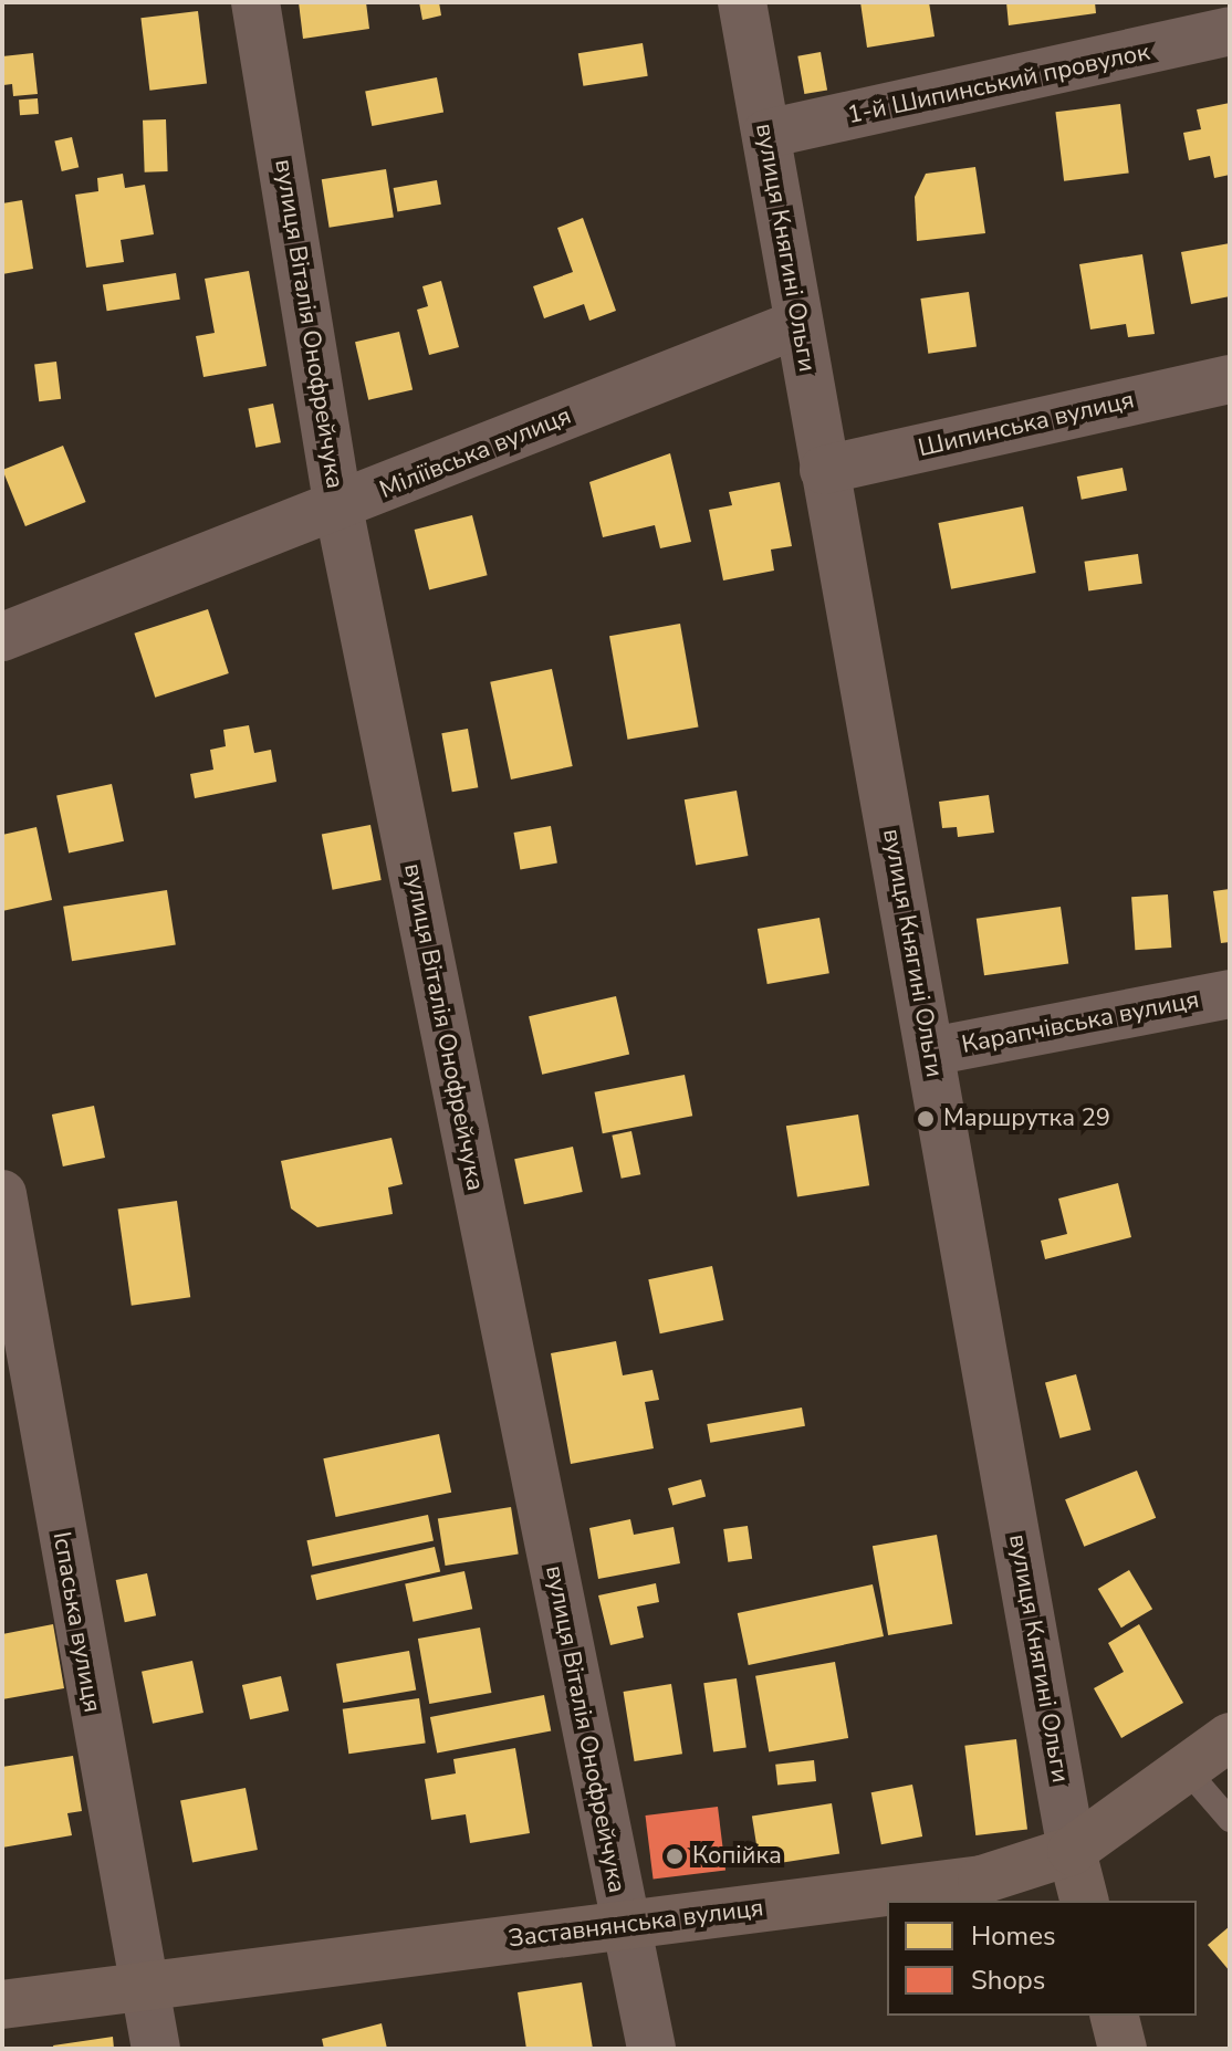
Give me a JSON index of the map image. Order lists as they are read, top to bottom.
{
  "streets": {
    "street": [
      "1-й Шипинський провулок",
      "вулиця Княгині Ольги",
      "вулиця Віталія Онофрейчука",
      "Шипинська вулиця",
      "Міліївська вулиця",
      "Карапчівська вулиця",
      "Іспаська вулиця",
      "Заставнянська вулиця"
    ]
  },
  "crossings": [
    ["1-й Шипинський провулок", "вулиця Княгині Ольги"],
    ["вулиця Княгині Ольги", "Шипинська вулиця"],
    ["вулиця Княгині Ольги", "Міліївська вулиця"],
    ["вулиця Княгині Ольги", "Карапчівська вулиця"],
    ["вулиця Княгині Ольги", "Заставнянська вулиця"],
    ["вулиця Віталія Онофрейчука", "Міліївська вулиця"],
    ["вулиця Віталія Онофрейчука", "Заставнянська вулиця"],
    ["Іспаська вулиця", "Заставнянська вулиця"]
  ],
  "places": ["Маршрутка 29", "Копійка"],
  "legend": ["Homes", "Shops"]
}
